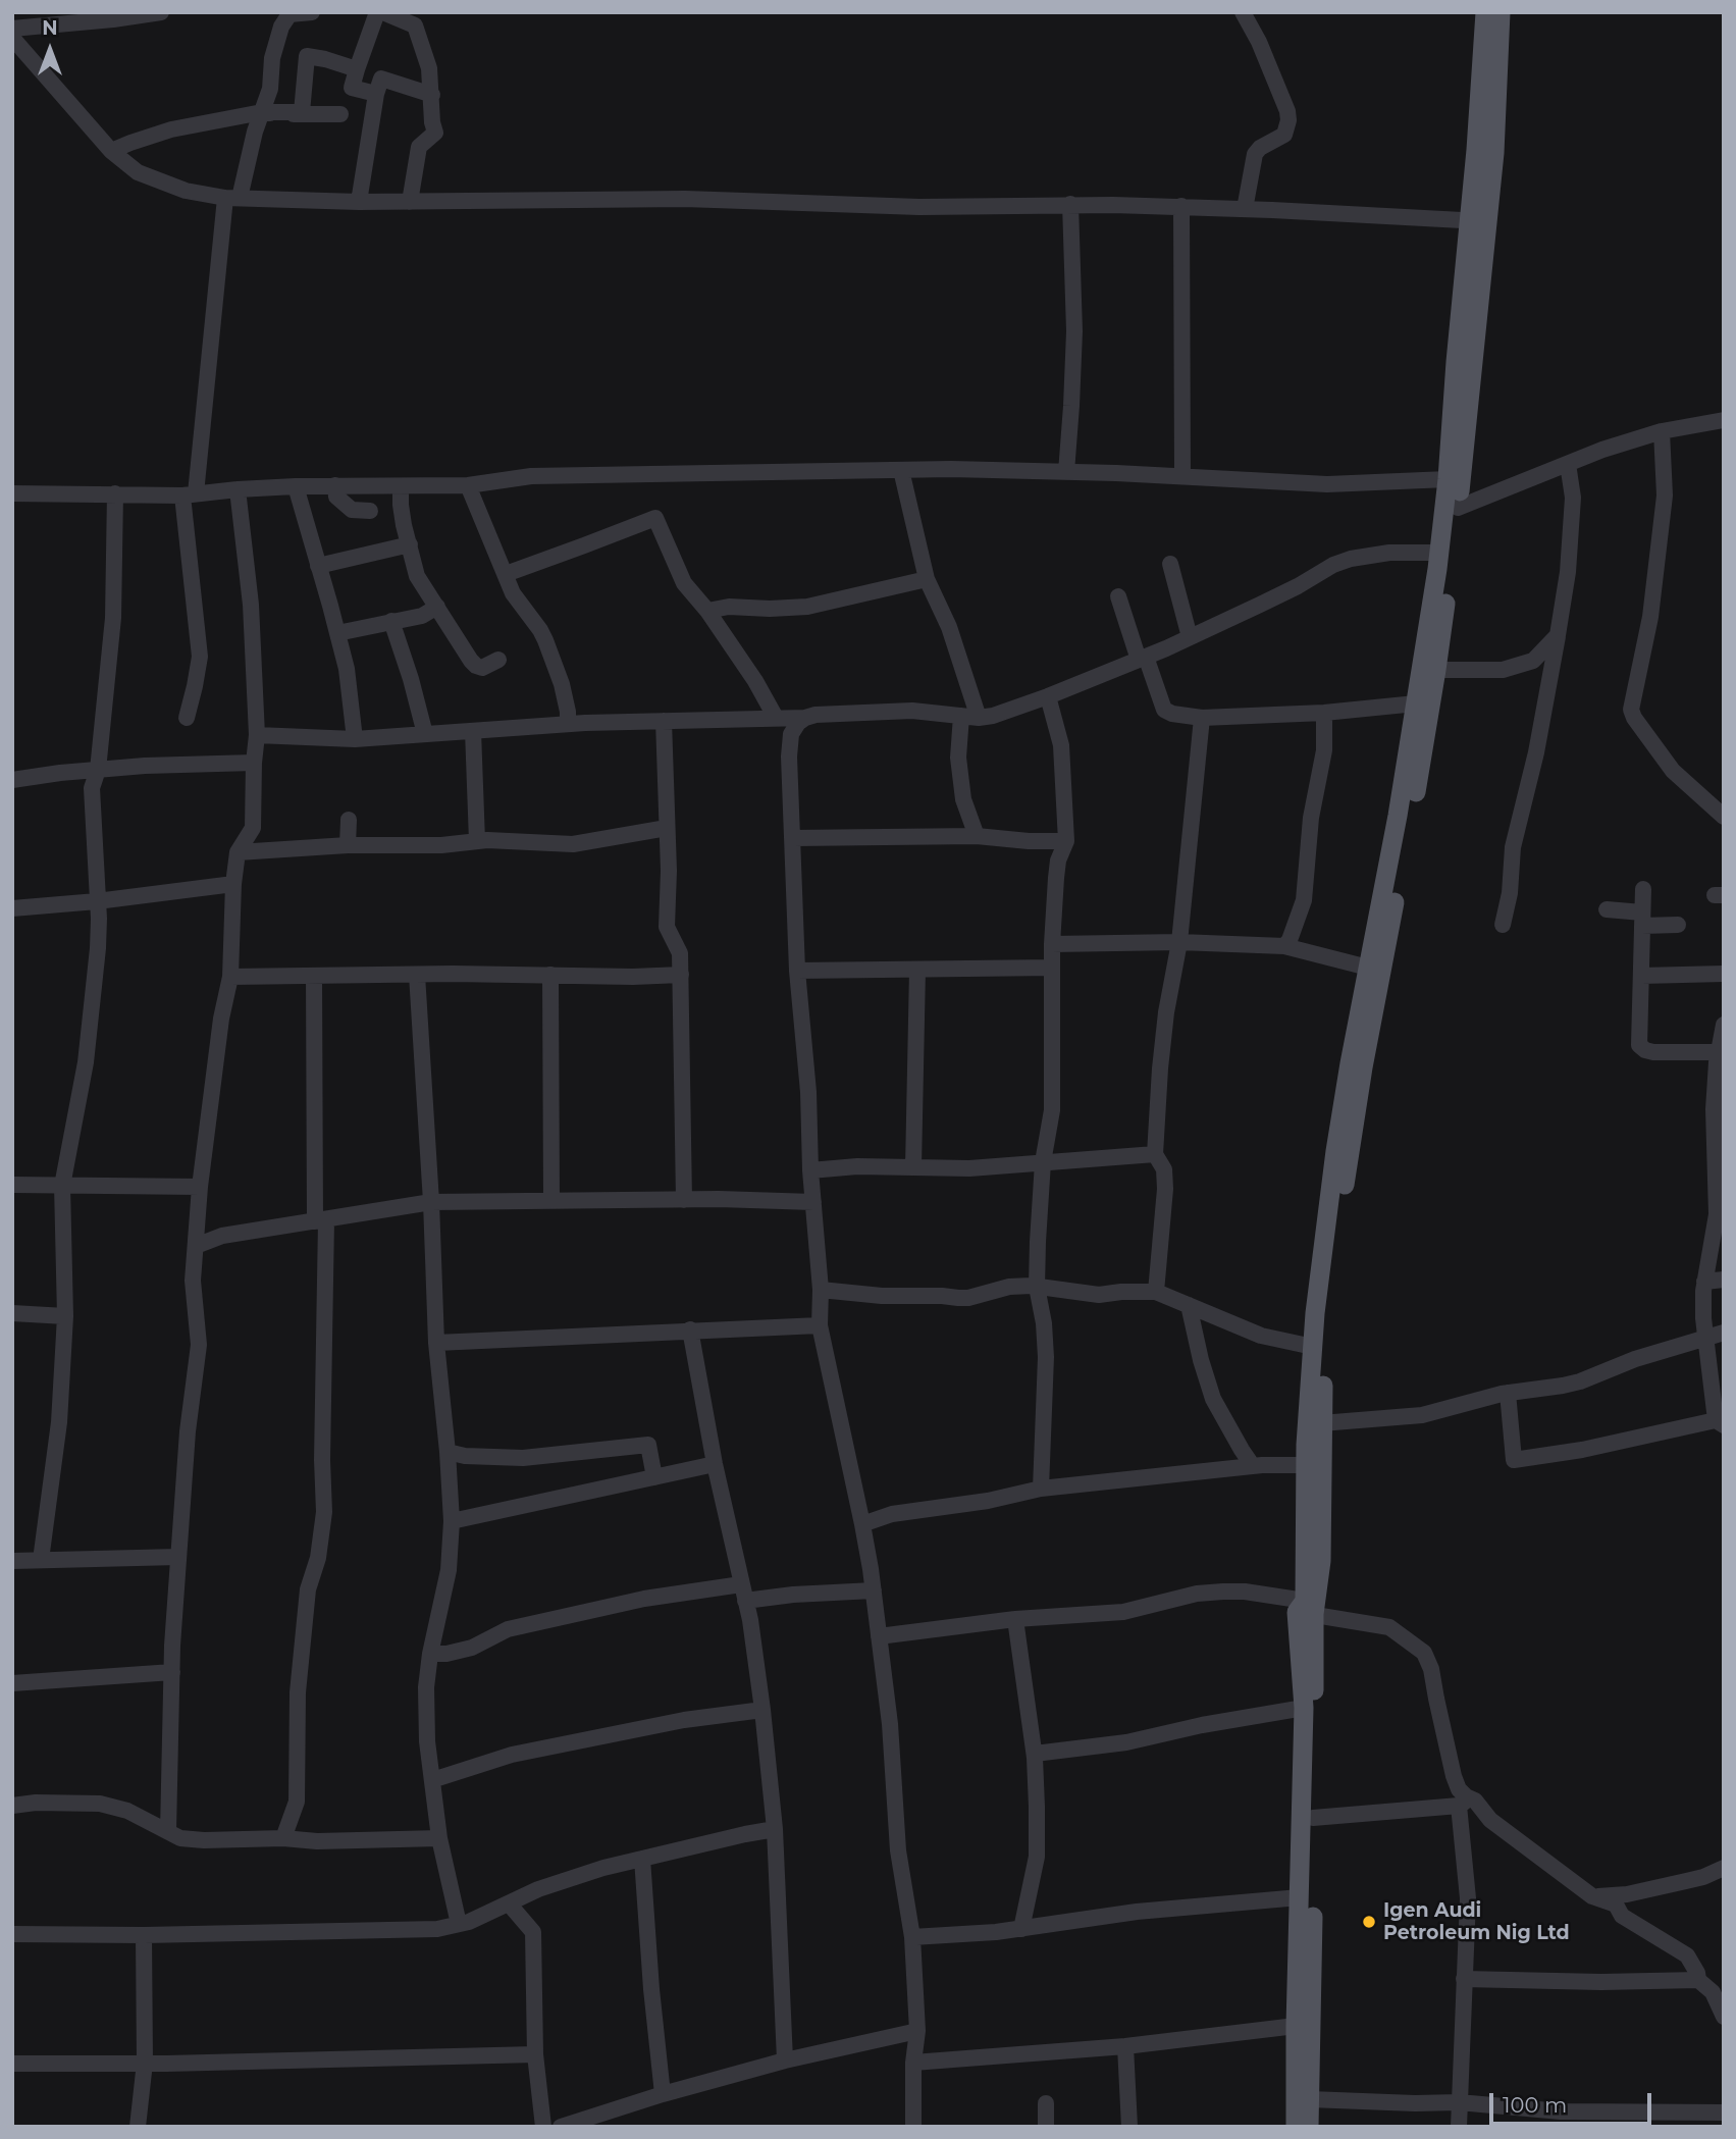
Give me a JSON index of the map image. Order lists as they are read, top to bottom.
{
  "places": ["Igen Audi Petroleum Nig Ltd"],
  "scale_bar": "100 m",
  "north": "top"
}
